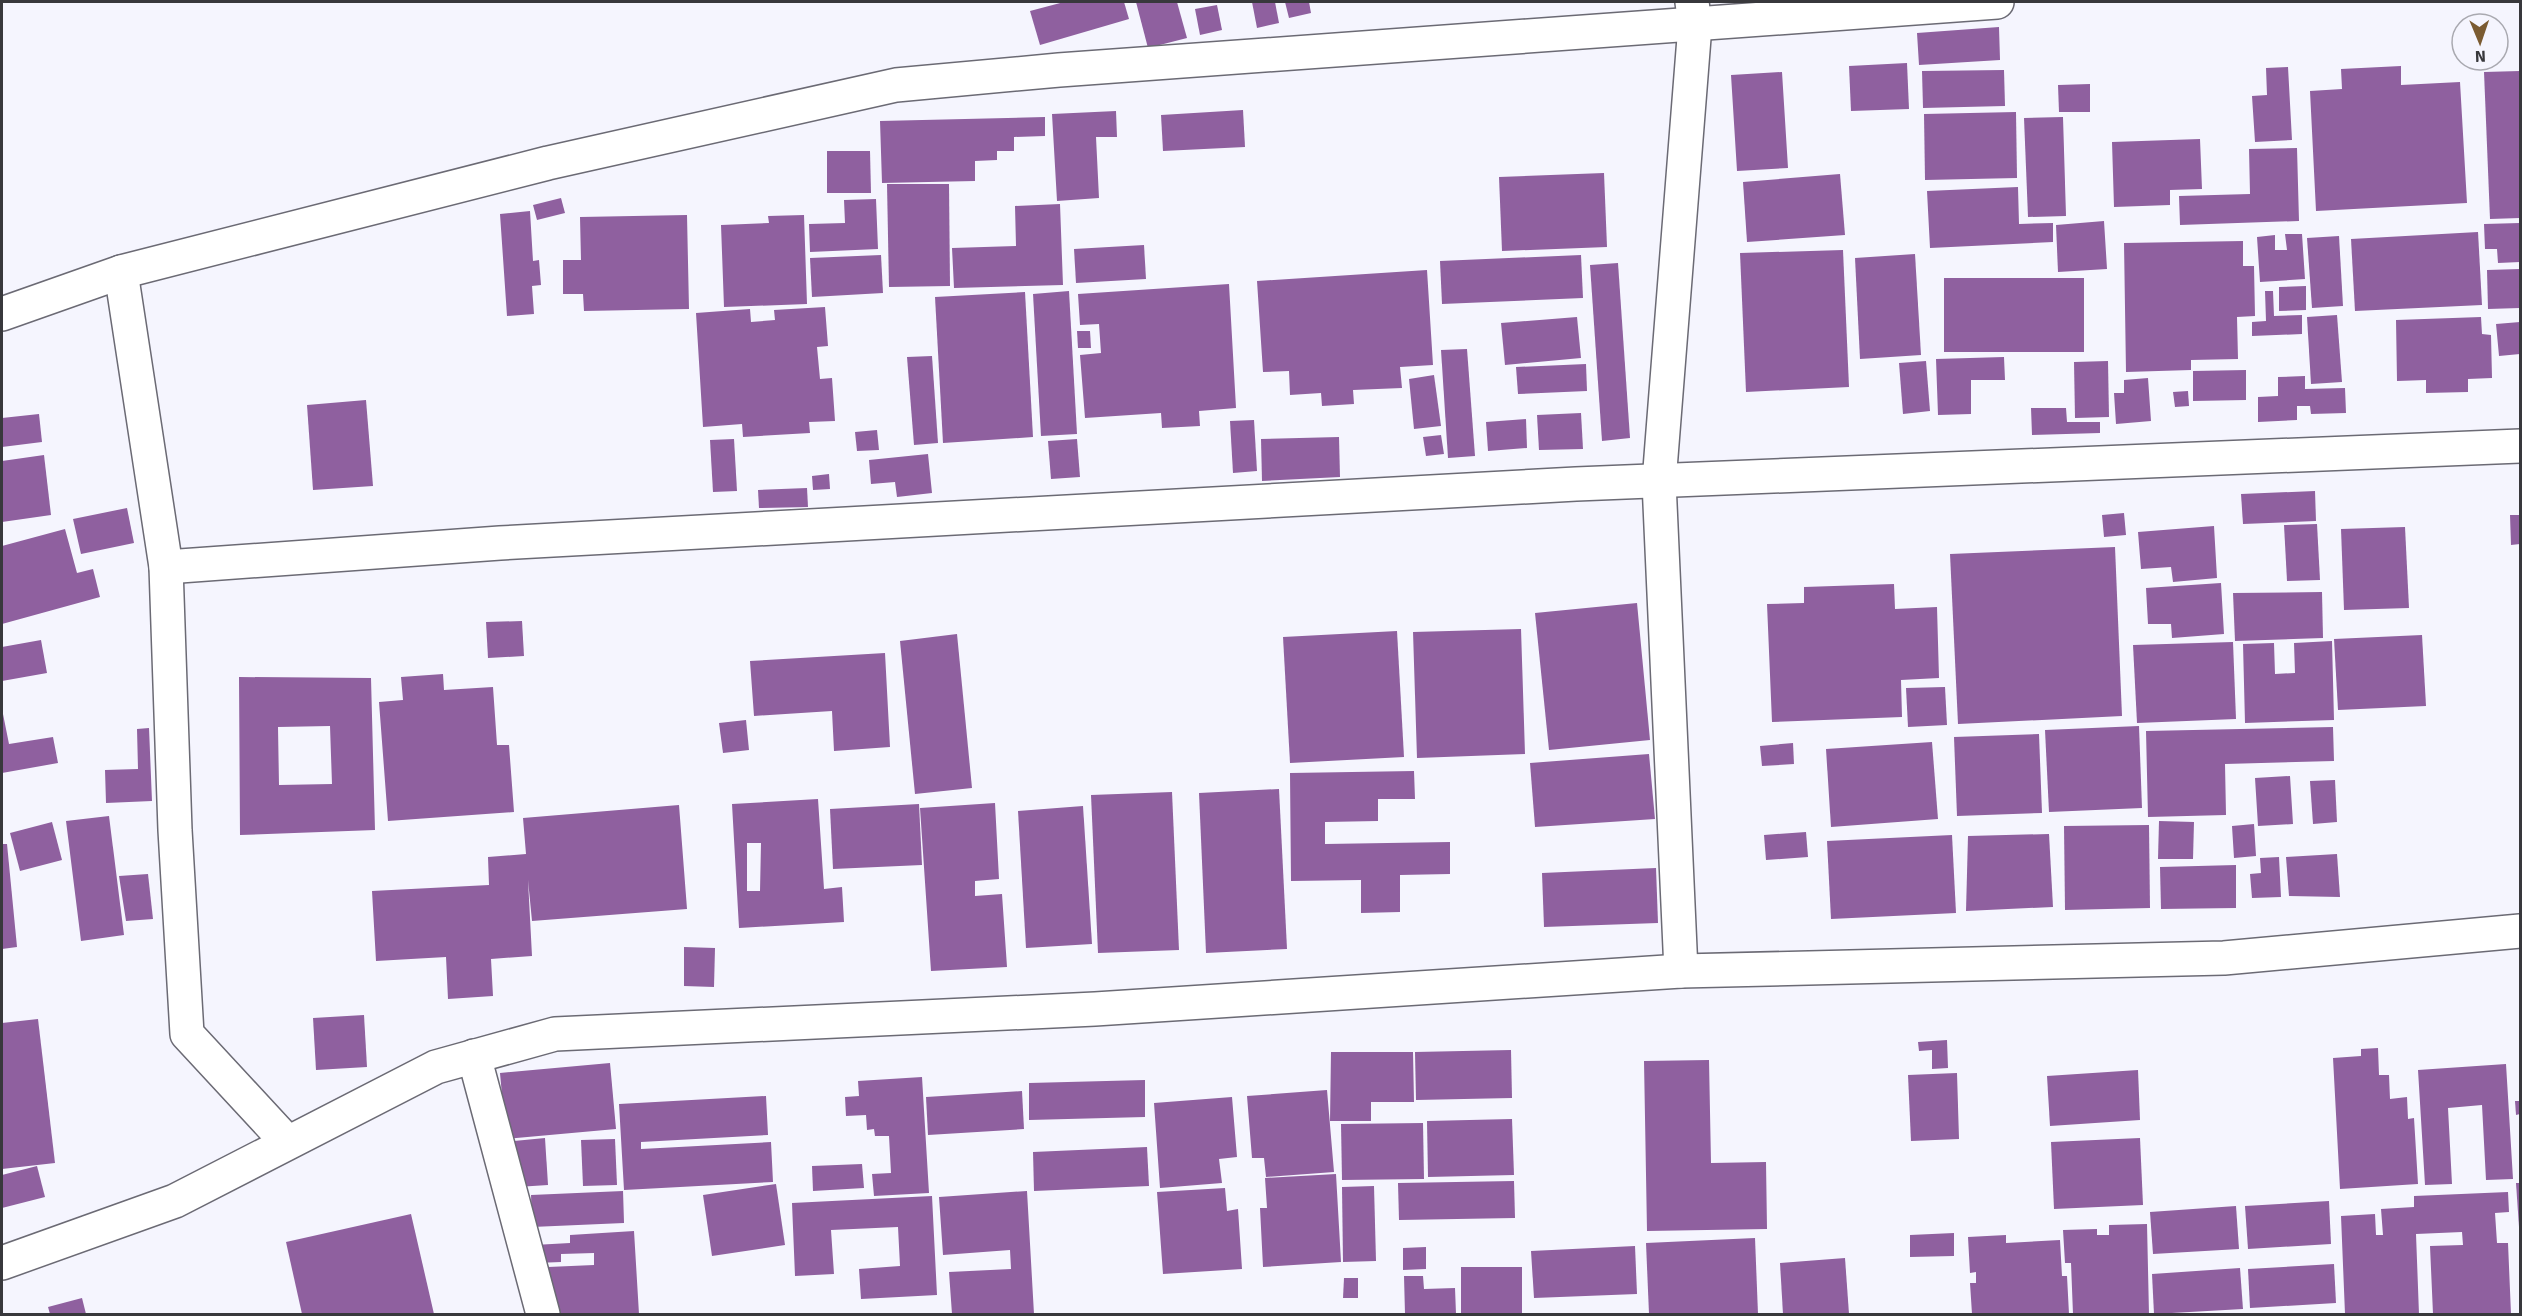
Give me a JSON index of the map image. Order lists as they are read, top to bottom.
{
  "north": "bottom"
}
